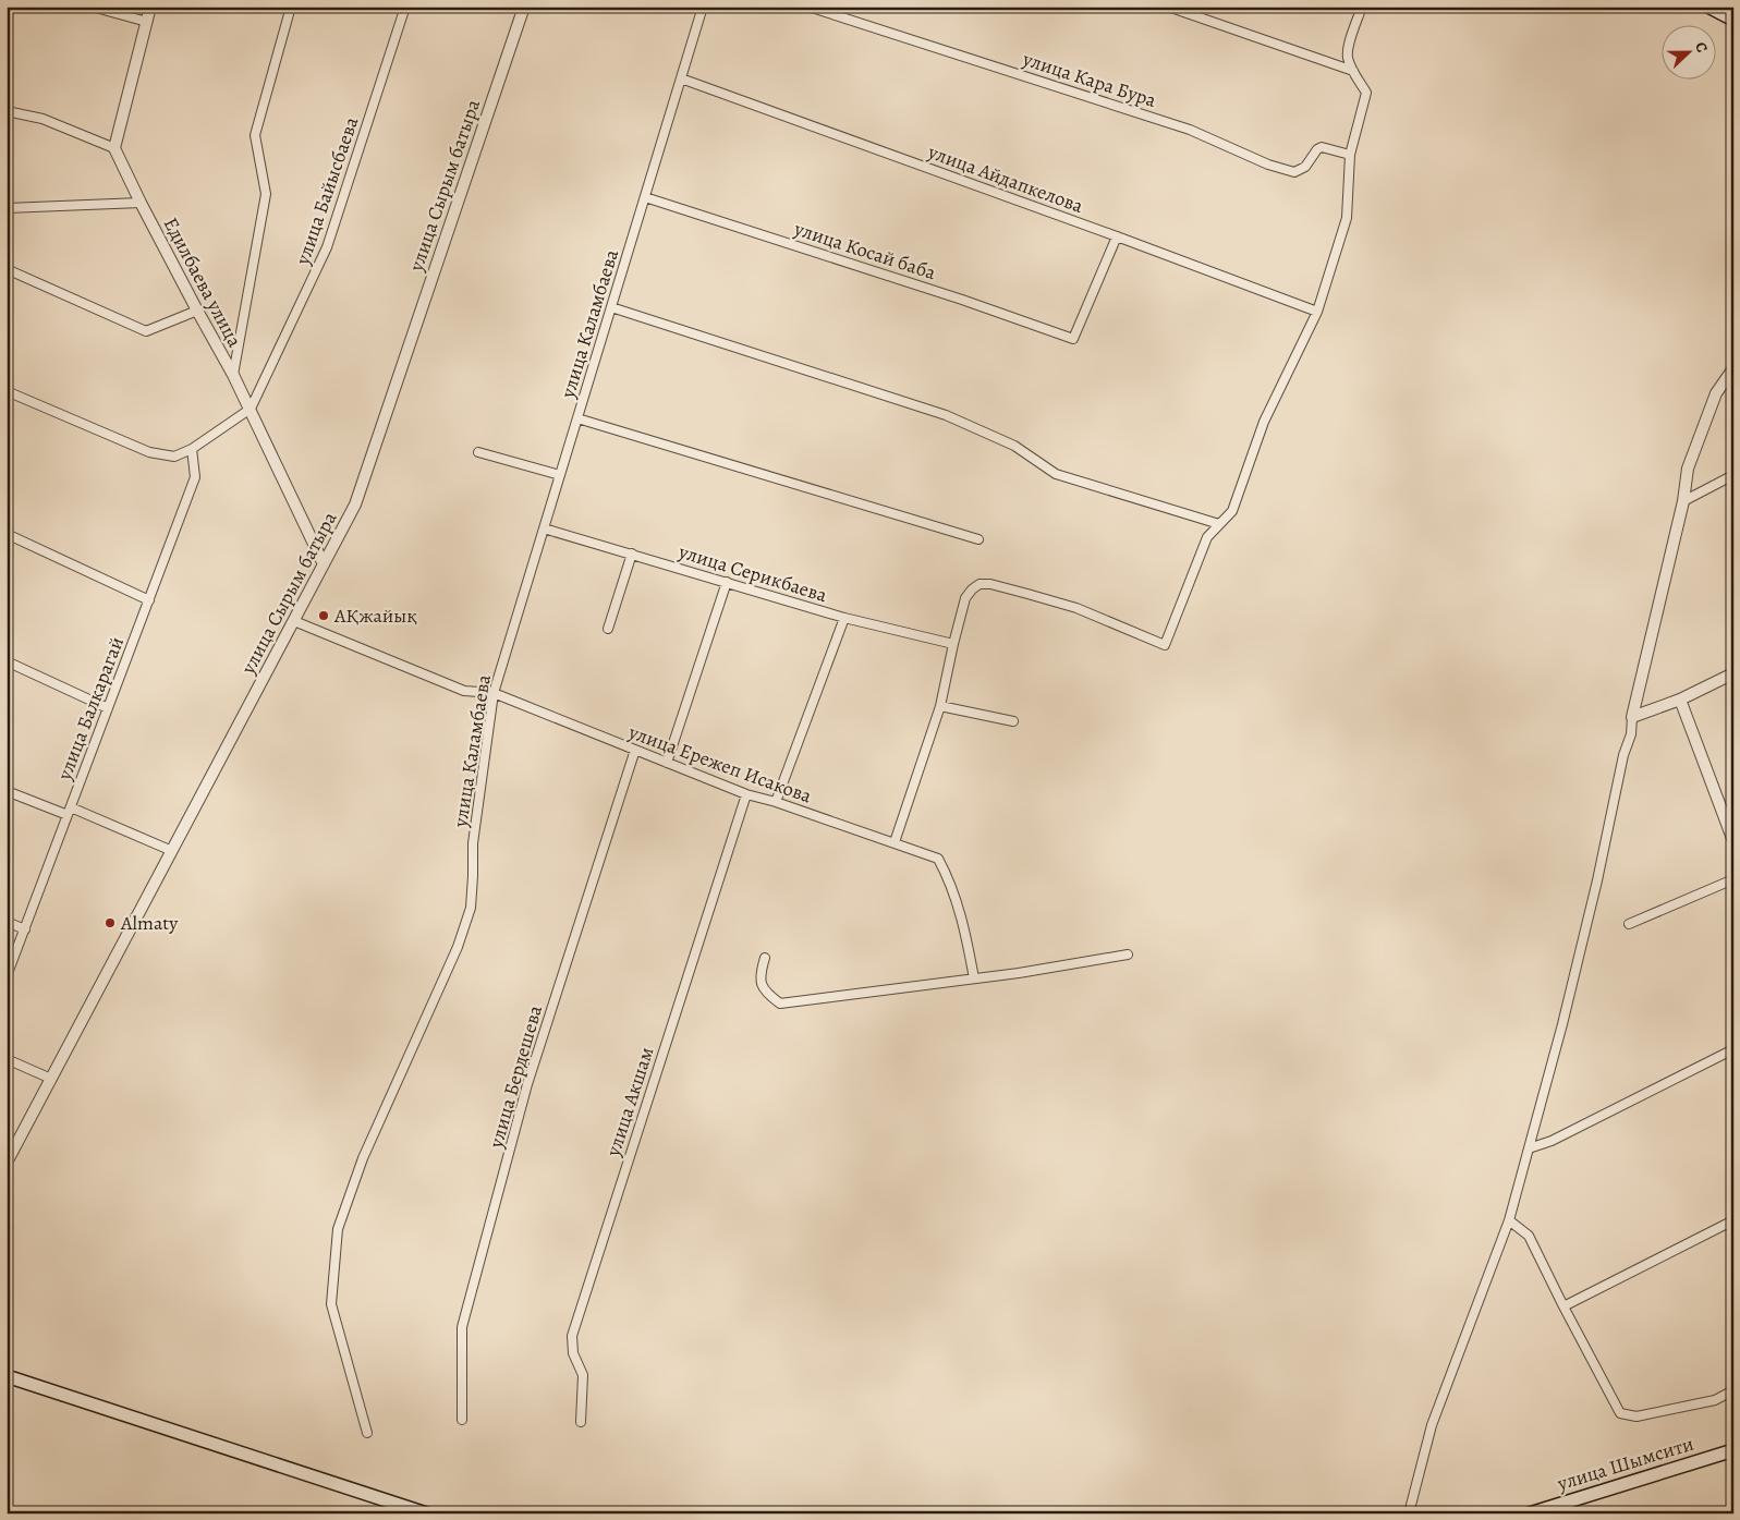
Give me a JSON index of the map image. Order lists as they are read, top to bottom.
{
  "streets": {
    "main road": ["улица Шымсити"],
    "street": [
      "улица Кара Бура",
      "улица Айдапкелова",
      "улица Сырым батыра",
      "улица Байысбаева",
      "улица Косай баба",
      "Едилбаева улица",
      "улица Каламбаева",
      "улица Серикбаева",
      "улица Балкарагай",
      "улица Ережеп Исакова",
      "улица Бердешева",
      "улица Акшам"
    ]
  },
  "crossings": [
    ["улица Айдапкелова", "улица Косай баба"],
    ["улица Айдапкелова", "улица Каламбаева"],
    ["улица Сырым батыра", "Едилбаева улица"],
    ["улица Сырым батыра", "улица Ережеп Исакова"],
    ["улица Байысбаева", "Едилбаева улица"],
    ["улица Косай баба", "улица Каламбаева"],
    ["улица Каламбаева", "улица Серикбаева"],
    ["улица Каламбаева", "улица Ережеп Исакова"],
    ["улица Ережеп Исакова", "улица Бердешева"],
    ["улица Ережеп Исакова", "улица Акшам"]
  ],
  "places": ["АҚжайық", "Аlmaty"],
  "north": "right"
}
